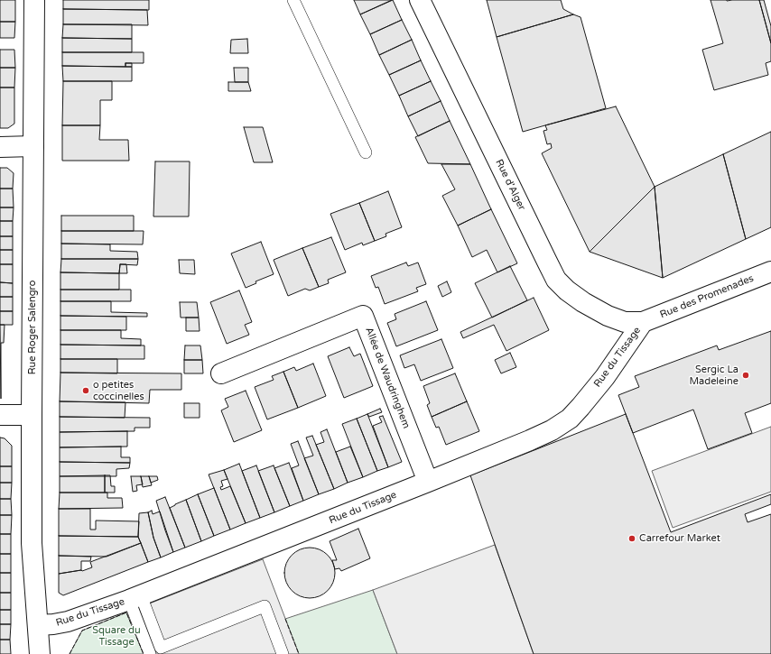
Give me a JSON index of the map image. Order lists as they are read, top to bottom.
{
  "streets": {
    "street": [
      "Rue d'Alger",
      "Rue des Promenades",
      "Rue Roger Salengro",
      "Rue du Tissage",
      "Allée de Waudringhem"
    ]
  },
  "crossings": [
    ["Rue d'Alger", "Rue des Promenades"],
    ["Rue d'Alger", "Rue du Tissage"],
    ["Rue des Promenades", "Rue du Tissage"],
    ["Rue Roger Salengro", "Rue du Tissage"],
    ["Rue du Tissage", "Allée de Waudringhem"]
  ],
  "parks": ["Square du Tissage"],
  "places": ["Sergic La Madeleine", "o petites coccinelles", "Carrefour Market"]
}
